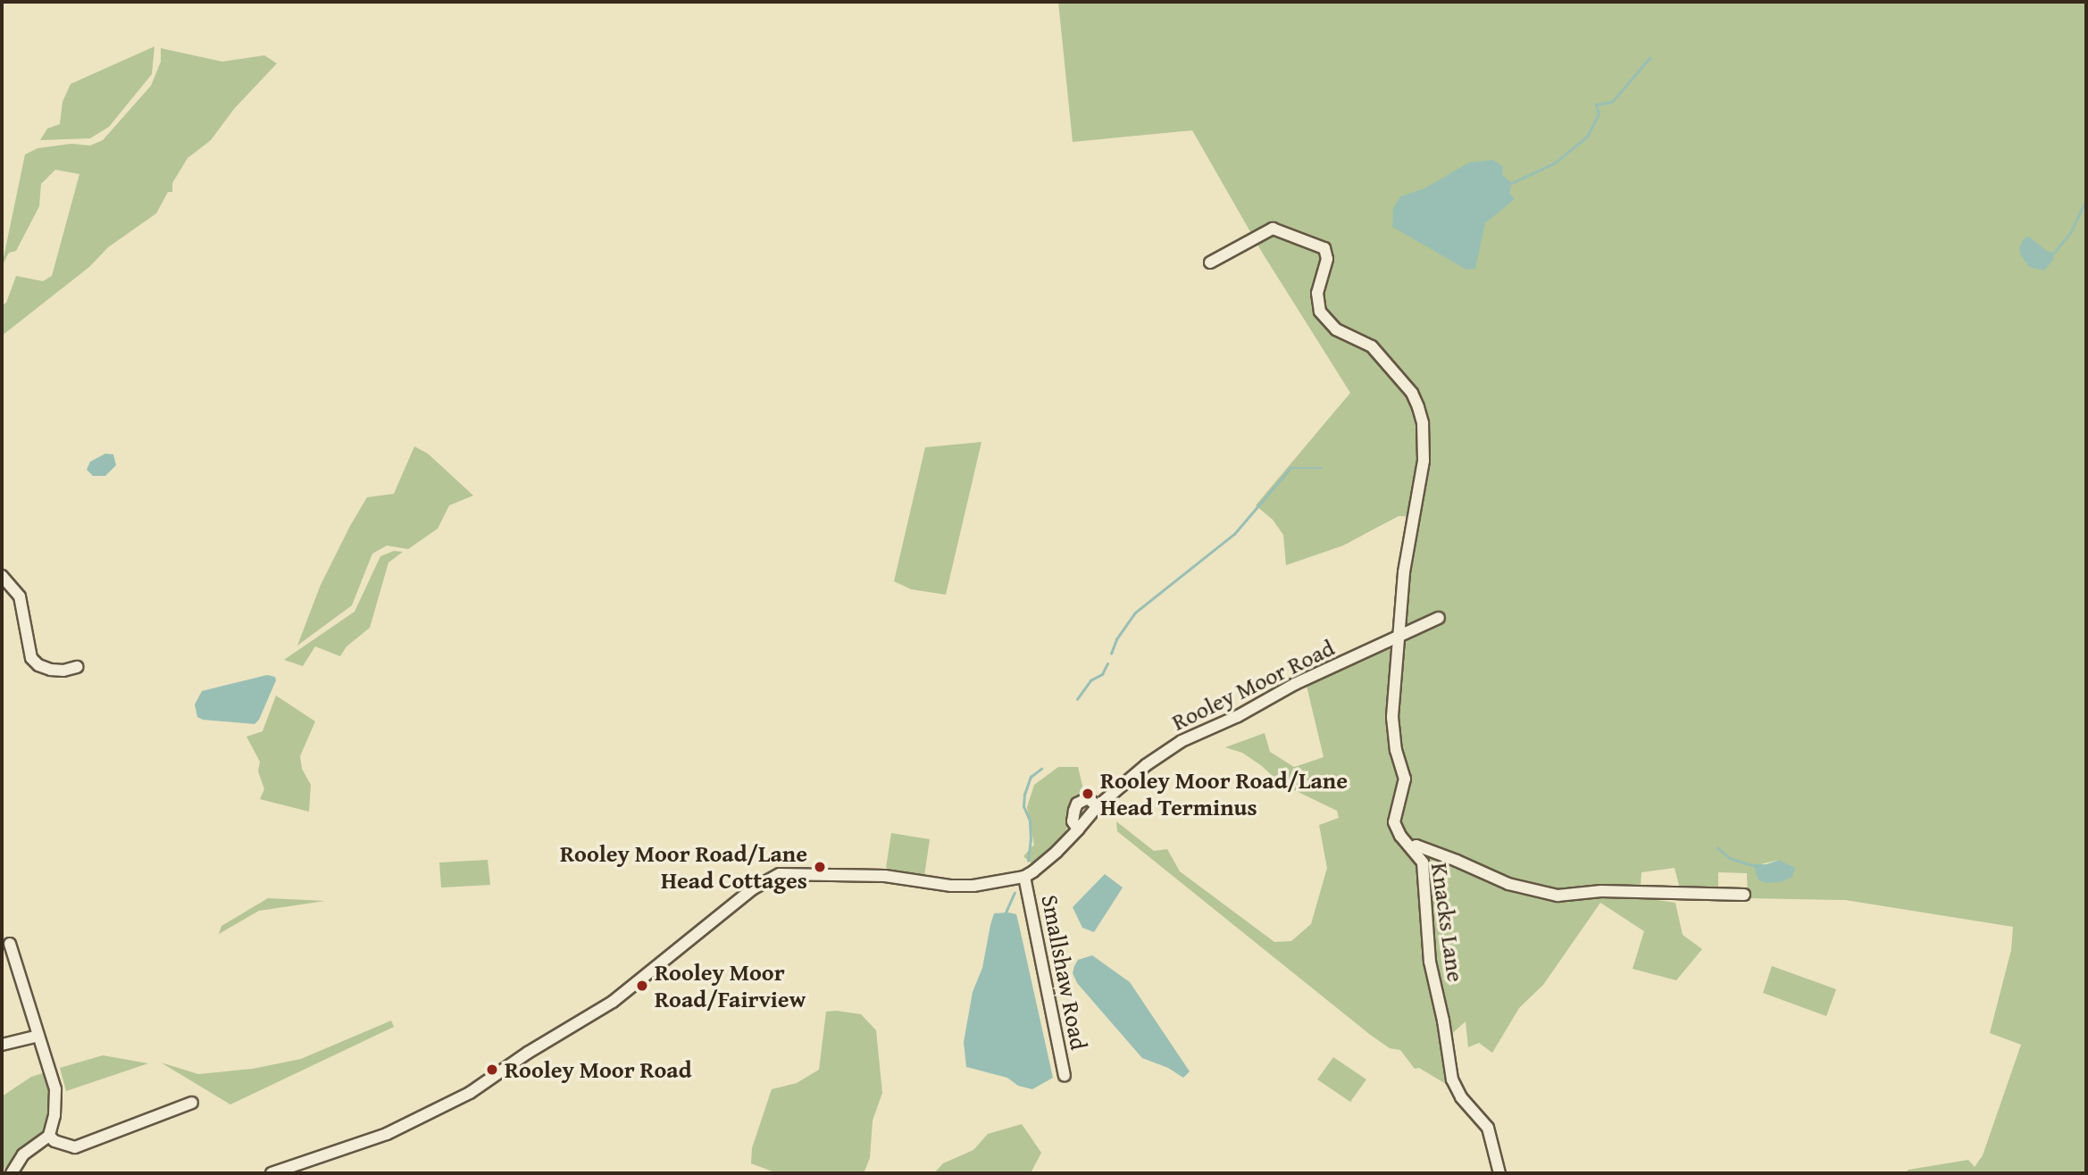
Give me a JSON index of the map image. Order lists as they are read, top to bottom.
{
  "streets": {
    "street": ["Rooley Moor Road", "Knacks Lane", "Smallshaw Road"]
  },
  "crossings": [
    ["Rooley Moor Road", "Knacks Lane"],
    ["Rooley Moor Road", "Smallshaw Road"]
  ],
  "places": [
    "Rooley Moor Road/Lane Head Terminus",
    "Rooley Moor Road/Lane Head Cottages",
    "Rooley Moor Road/Fairview",
    "Rooley Moor Road"
  ]
}
